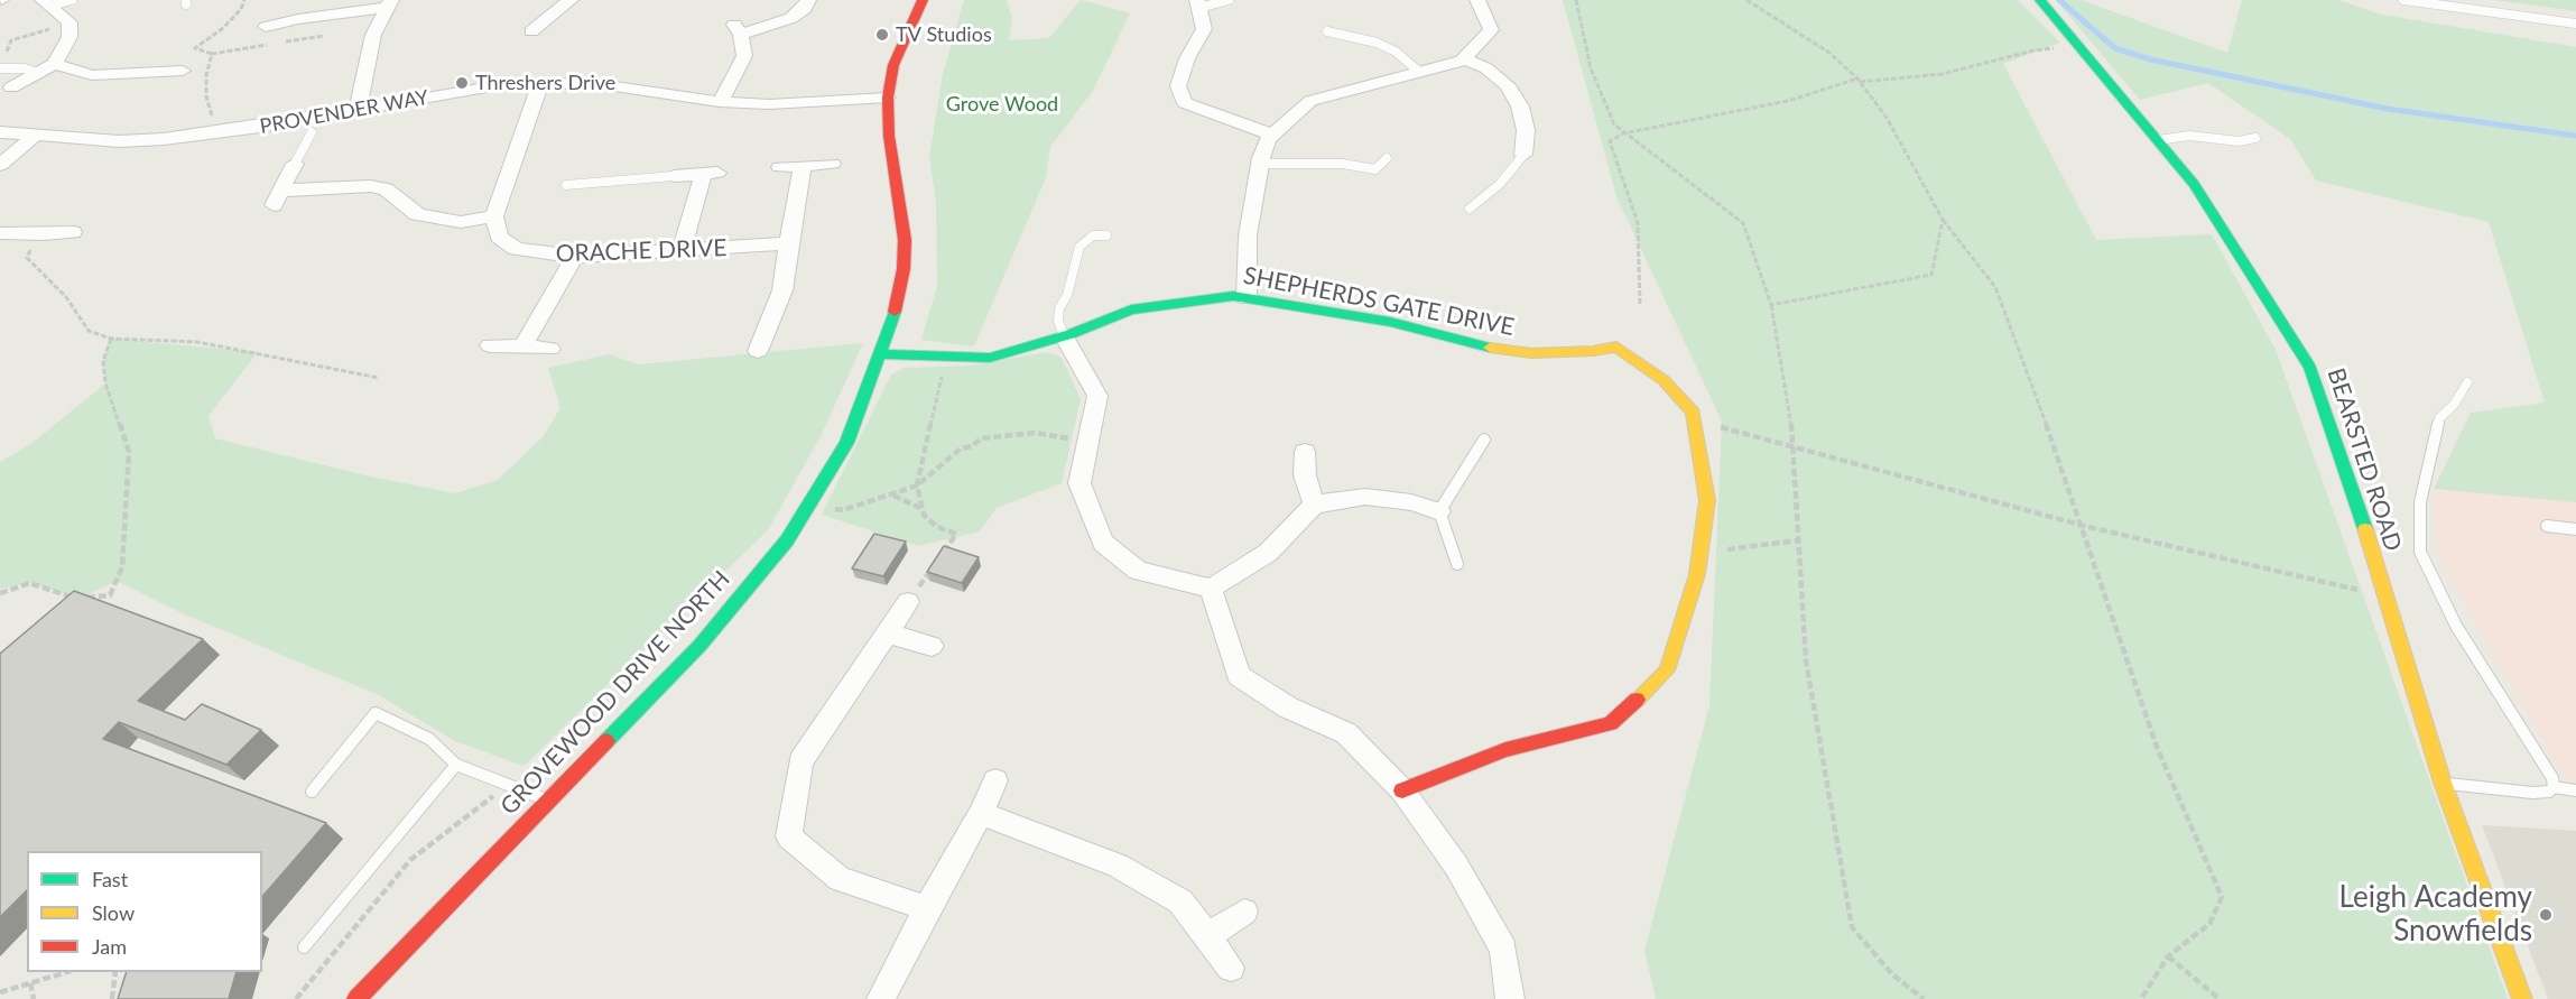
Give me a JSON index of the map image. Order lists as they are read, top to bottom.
{
  "streets": {
    "street": [
      "PROVENDER WAY",
      "ORACHE DRIVE",
      "SHEPHERDS GATE DRIVE",
      "BEARSTED ROAD",
      "GROVEWOOD DRIVE NORTH"
    ]
  },
  "crossings": [
    ["PROVENDER WAY", "GROVEWOOD DRIVE NORTH"],
    ["SHEPHERDS GATE DRIVE", "GROVEWOOD DRIVE NORTH"]
  ],
  "parks": ["Grove Wood"],
  "places": ["TV Studios", "Threshers Drive", "Leigh Academy Snowfields"],
  "legend": ["Fast", "Slow", "Jam"]
}
